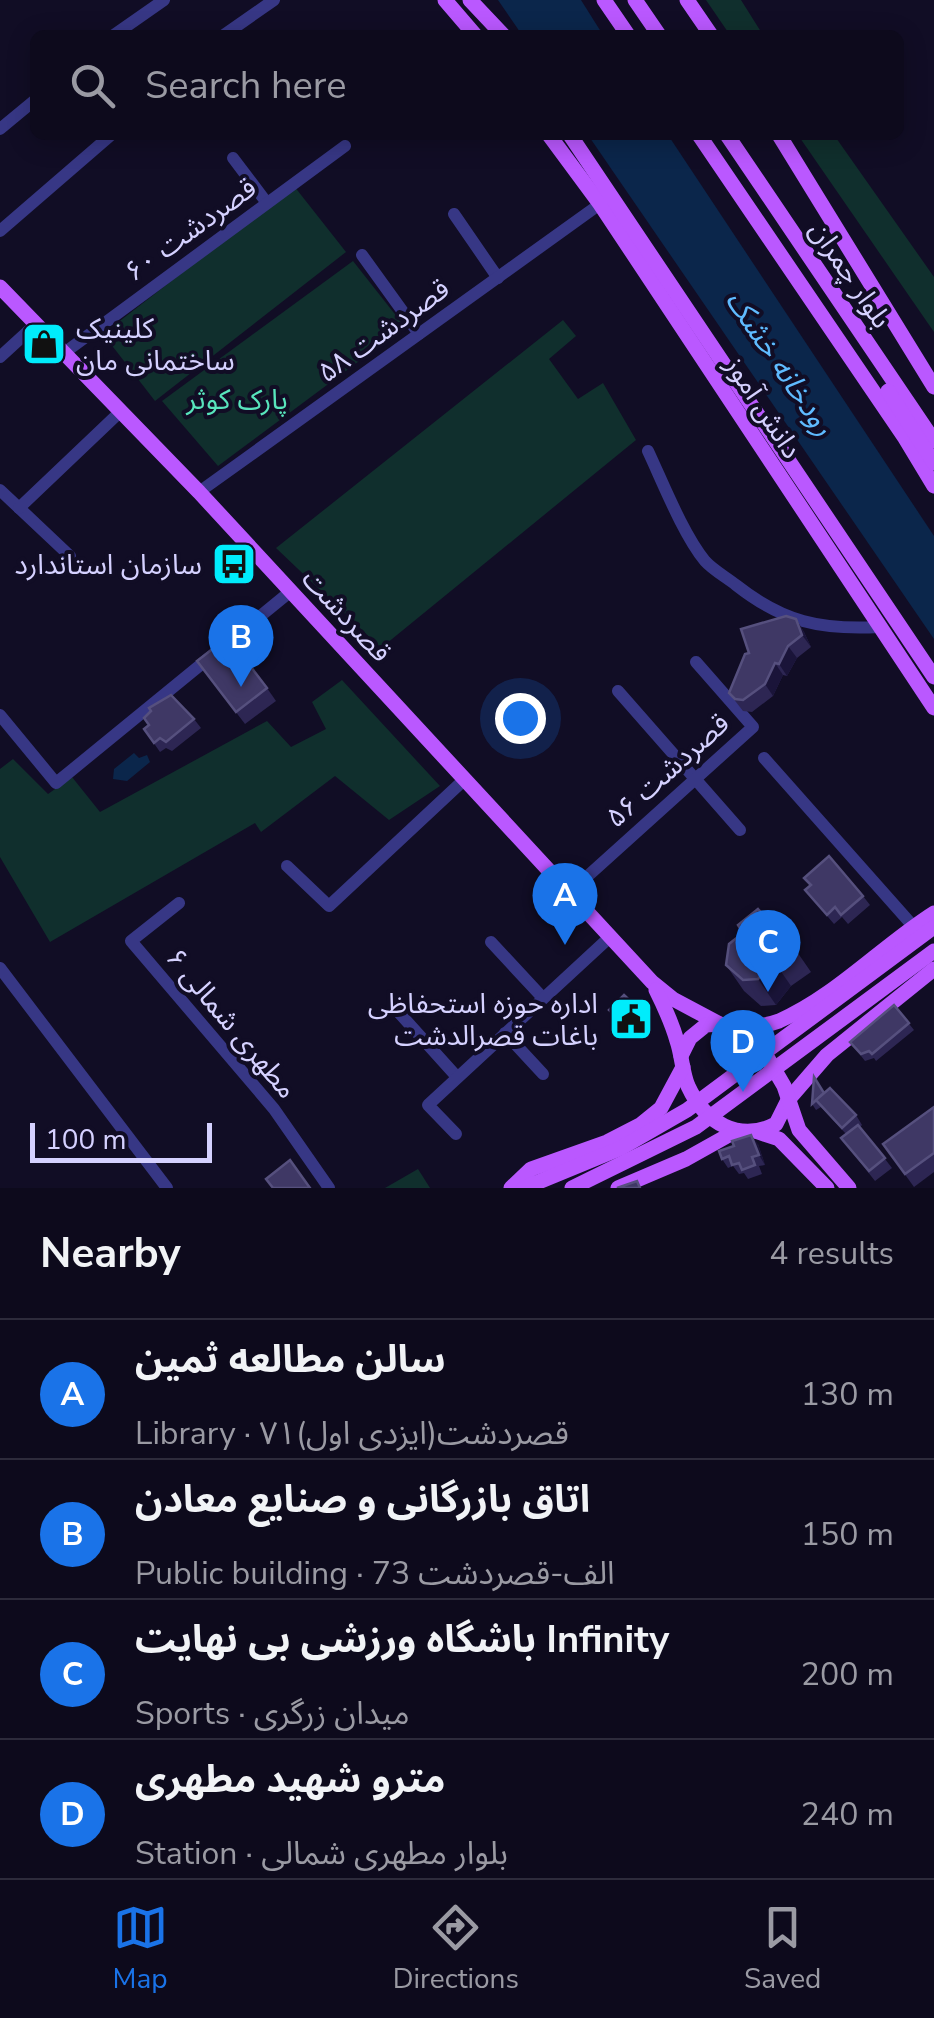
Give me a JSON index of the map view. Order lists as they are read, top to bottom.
{
  "streets": {
    "main road": ["بلوار چمران", "دانش آموز", "قصردشت"],
    "street": [
      "۶۰ قصردشت",
      "قصردشت ۵۸",
      "۵۶ قصردشت",
      "۶ مطهری شمالی"
    ]
  },
  "crossings": [
    ["۶۰ قصردشت", "قصردشت"],
    ["قصردشت ۵۸", "دانش آموز"],
    ["قصردشت ۵۸", "قصردشت"],
    ["قصردشت", "۵۶ قصردشت"]
  ],
  "water": ["رودخانه خشک"],
  "parks": ["پارک کوثر"],
  "places": {
    "shop": ["کلینیک ساختمانی مان"],
    "bus stop": ["سازمان استاندارد"],
    "public building": ["اداره حوزه استحفاظی باغات قصرالدشت"]
  },
  "scale_bar": "100 m",
  "page": {
    "search": "Search here",
    "pins": [
      "B",
      "A",
      "C",
      "D"
    ],
    "scale": "100 m",
    "heading": ["Nearby", "4 results"],
    "list": [
      {
        "mark": "A",
        "name": "سالن مطالعه ثمین",
        "note": "Library · ۷۱قصردشت(ایزدی اول)",
        "value": "130 m"
      },
      {
        "mark": "B",
        "name": "اتاق بازرگانی و صنایع معادن",
        "note": "Public building · 73 الف-قصردشت",
        "value": "150 m"
      },
      {
        "mark": "C",
        "name": "باشگاه ورزشی بی نهایت Infinity",
        "note": "Sports · میدان زرگری",
        "value": "200 m"
      },
      {
        "mark": "D",
        "name": "مترو شهید مطهری",
        "note": "Station · بلوار مطهرى شمالى",
        "value": "240 m"
      }
    ],
    "nav": ["Map", "Directions", "Saved"]
  }
}
